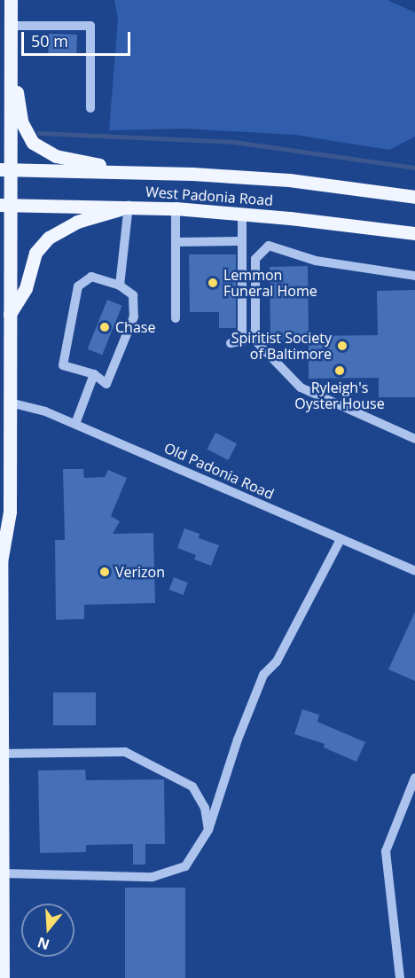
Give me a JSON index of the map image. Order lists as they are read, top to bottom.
{
  "streets": {
    "main road": ["West Padonia Road"],
    "street": ["Old Padonia Road"]
  },
  "places": [
    "Lemmon Funeral Home",
    "Chase",
    "Spiritist Society of Baltimore",
    "Ryleigh's Oyster House",
    "Verizon"
  ],
  "scale_bar": "50 m",
  "north": "bottom"
}
